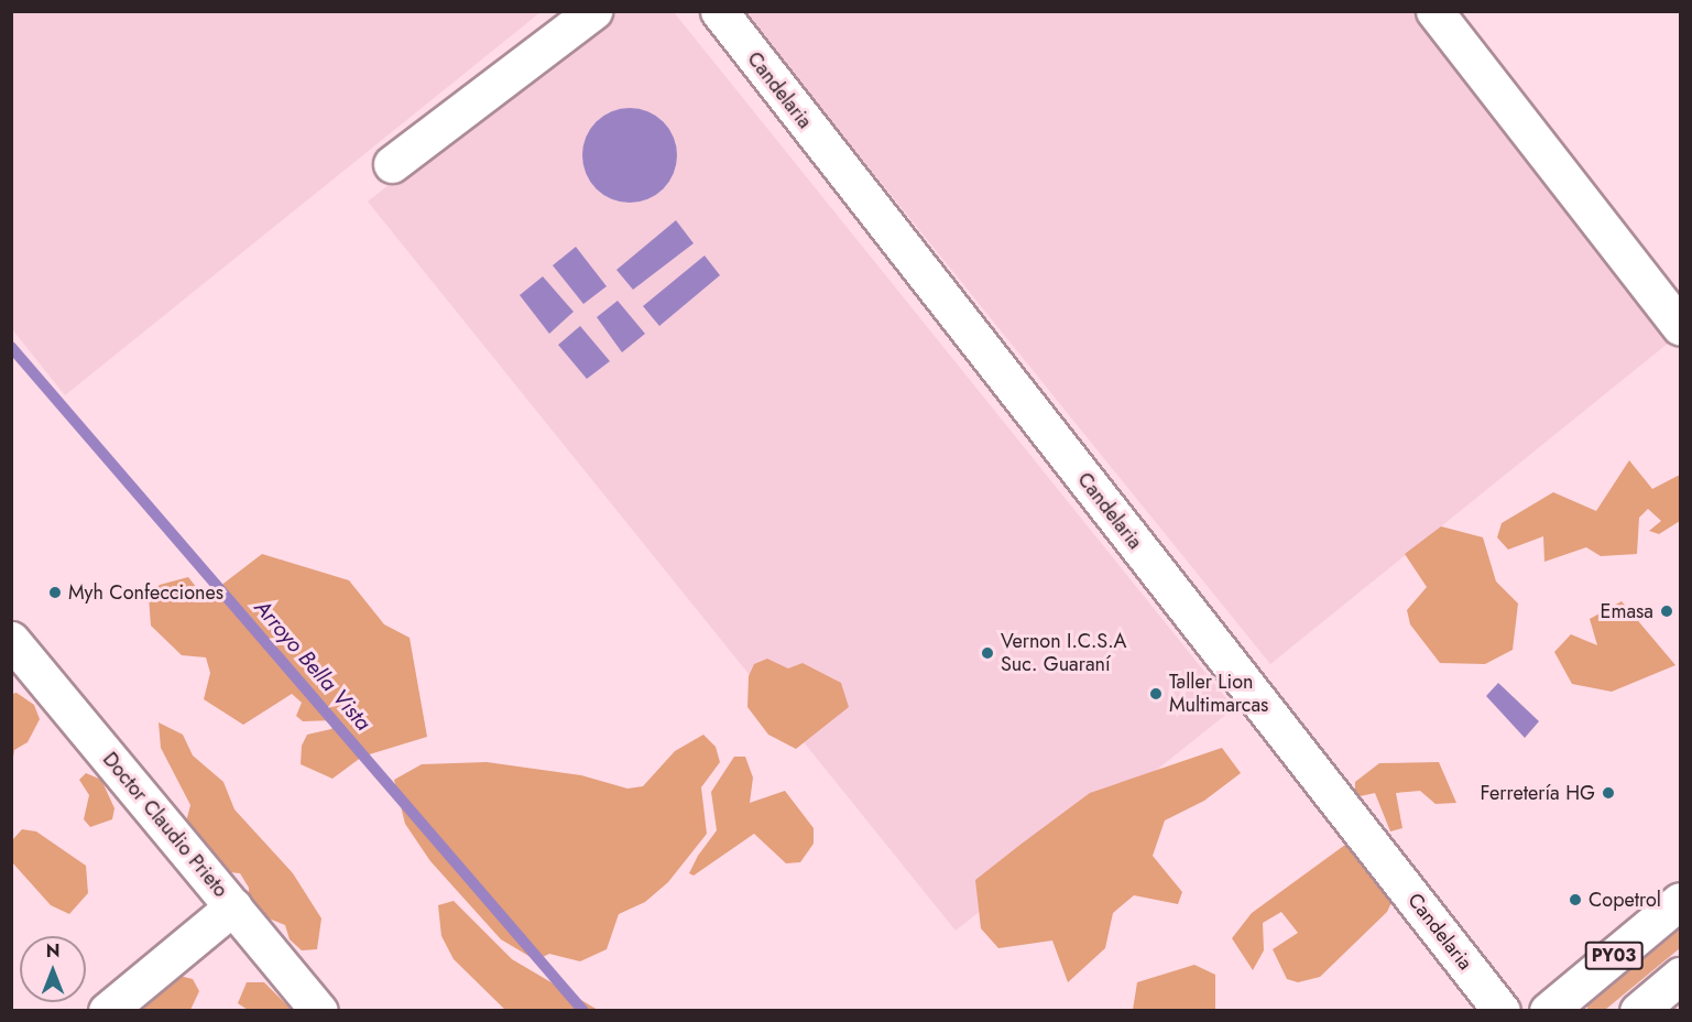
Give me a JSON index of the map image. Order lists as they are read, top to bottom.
{
  "streets": {
    "main road": ["Candelaria", "Doctor Claudio Prieto", "PY03"]
  },
  "water": ["Arroyo Bella Vista"],
  "places": [
    "Myh Confecciones",
    "Emasa",
    "Vernon I.C.S.A Suc. Guaraní",
    "Taller Lion Multimarcas",
    "Ferretería HG",
    "Copetrol"
  ],
  "north": "top"
}
